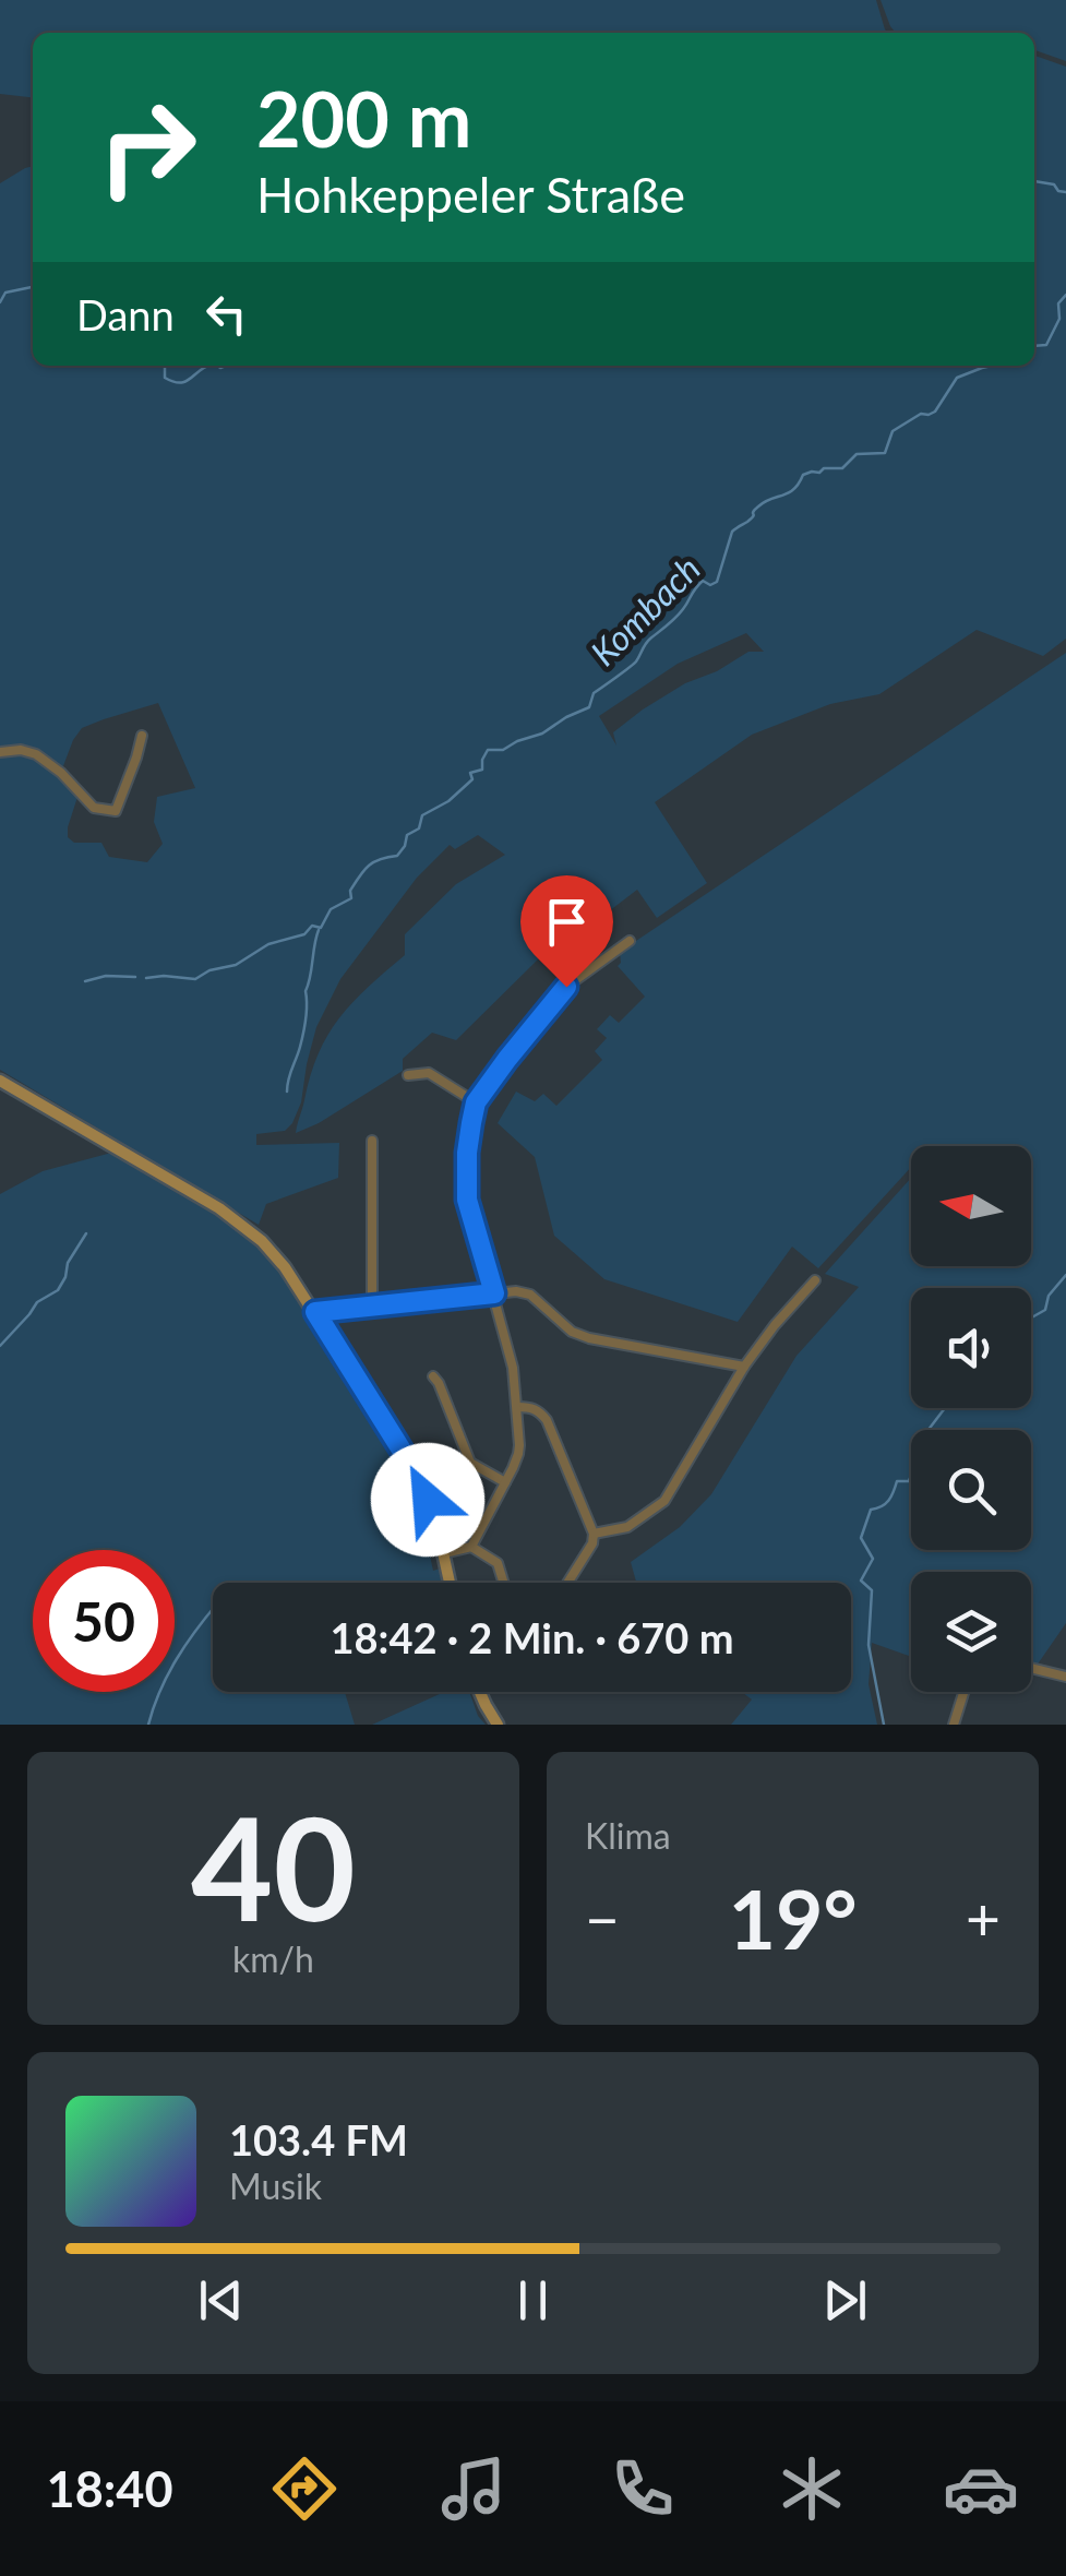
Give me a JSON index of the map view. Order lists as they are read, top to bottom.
{
  "water": ["Kombach"],
  "north": "left",
  "page": {
    "turn": ["200 m", "Hohkeppeler Straße"],
    "then": "Dann",
    "limit": "50",
    "trip": "18:42 · 2 Min. · 670 m",
    "tile": [
      ["40", "km/h"],
      "Klima"
    ],
    "heat": ["−", "19°", "+"],
    "song": ["103.4 FM", "Musik"],
    "tabs": "18:40"
  }
}
